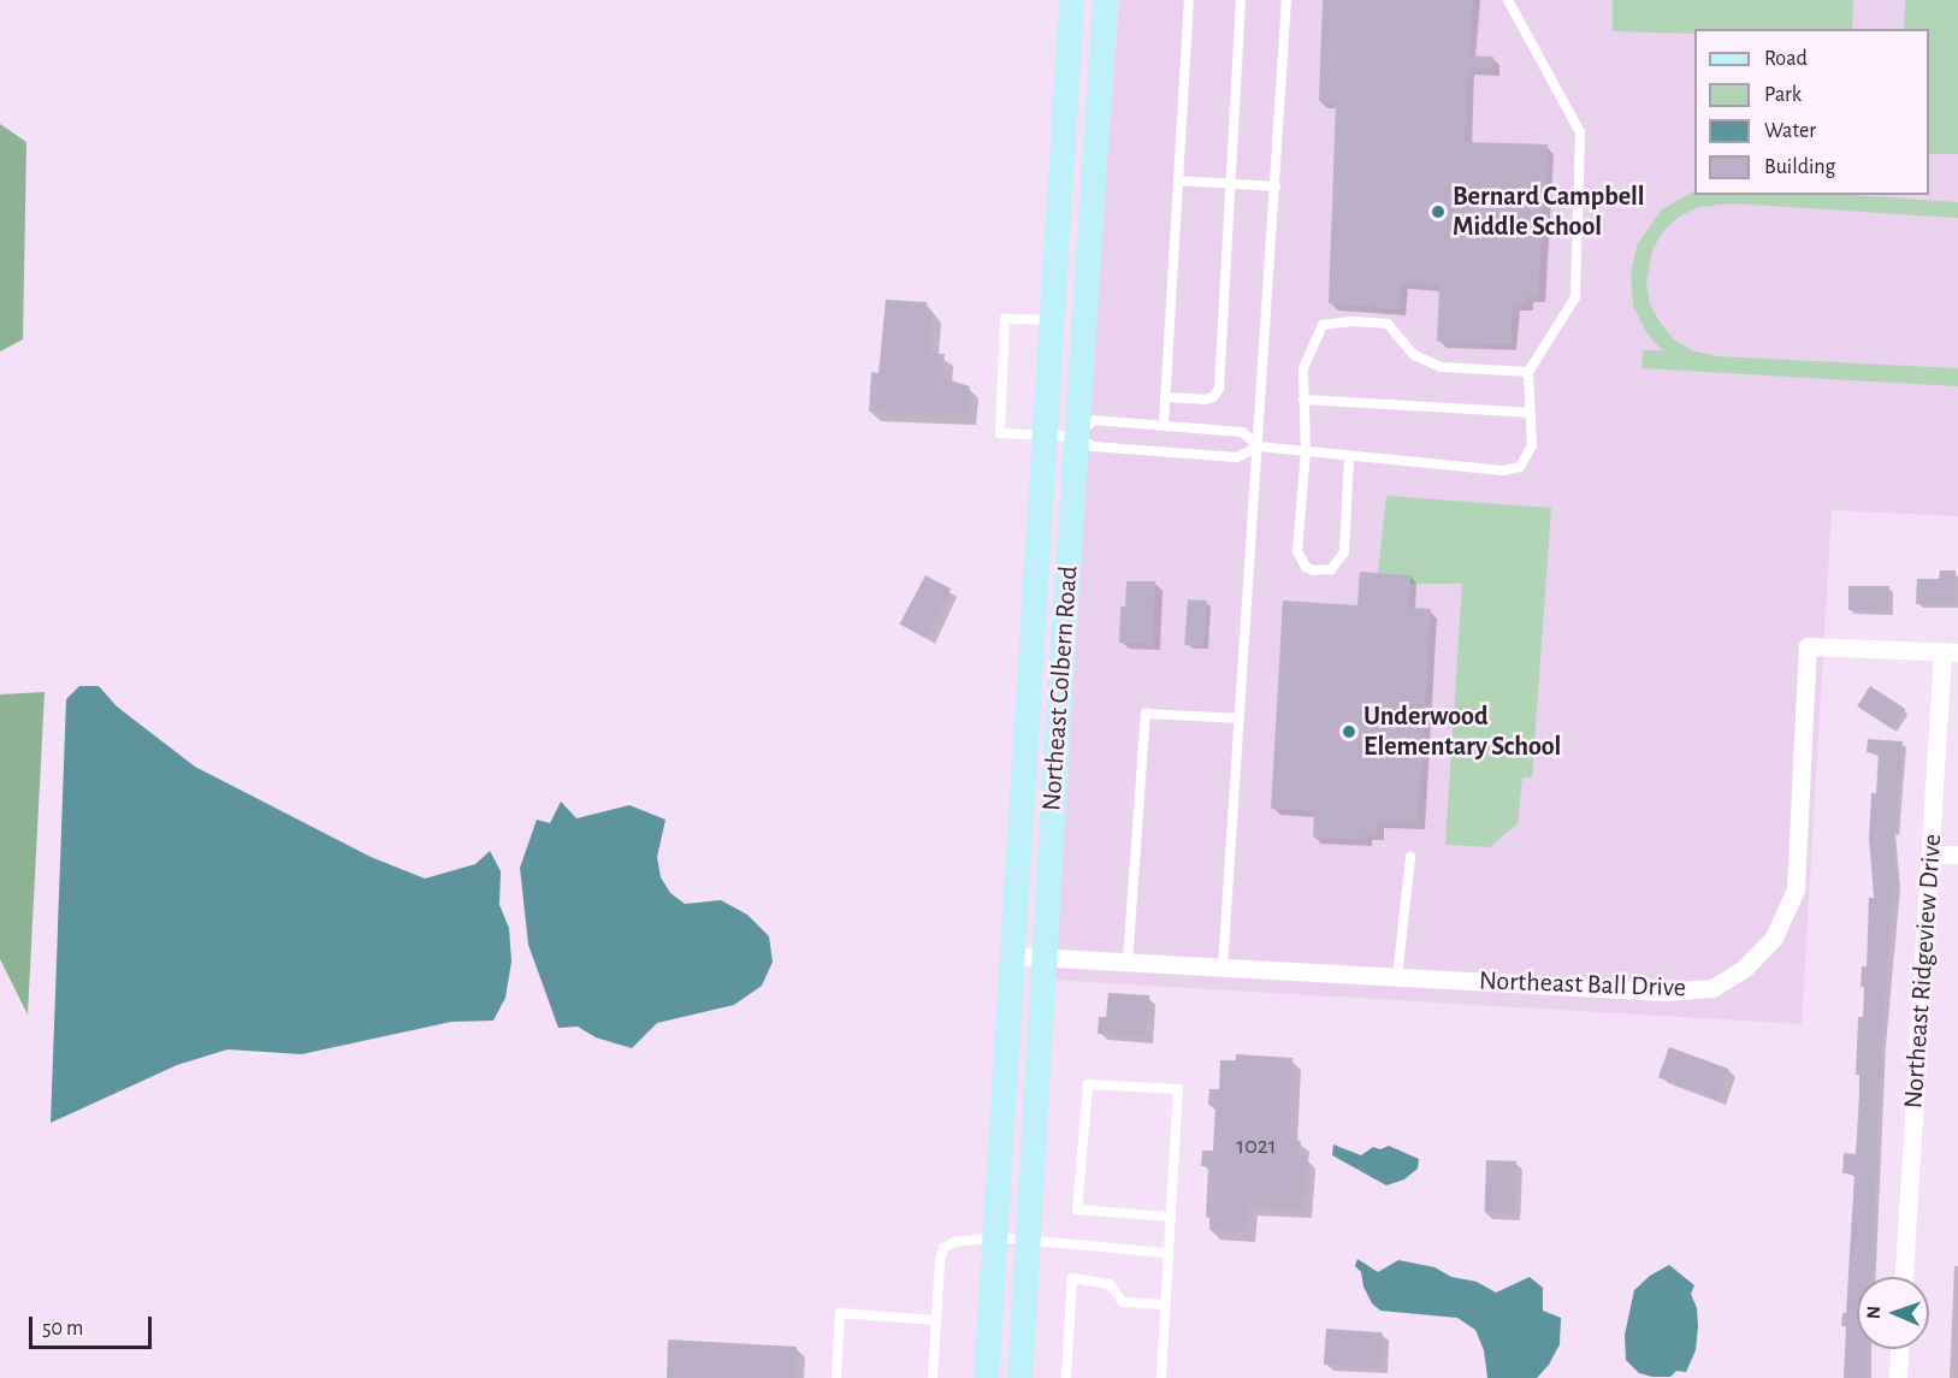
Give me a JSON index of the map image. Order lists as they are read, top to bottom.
{
  "streets": {
    "main road": ["Northeast Colbern Road"],
    "street": ["Northeast Ridgeview Drive", "Northeast Ball Drive"]
  },
  "crossings": [
    ["Northeast Colbern Road", "Northeast Ball Drive"],
    ["Northeast Ridgeview Drive", "Northeast Ball Drive"]
  ],
  "places": ["Bernard Campbell Middle School", "Underwood Elementary School"],
  "house_numbers": ["1021"],
  "legend": [
    "Road",
    "Park",
    "Water",
    "Building"
  ],
  "scale_bar": "50 m",
  "north": "left"
}
